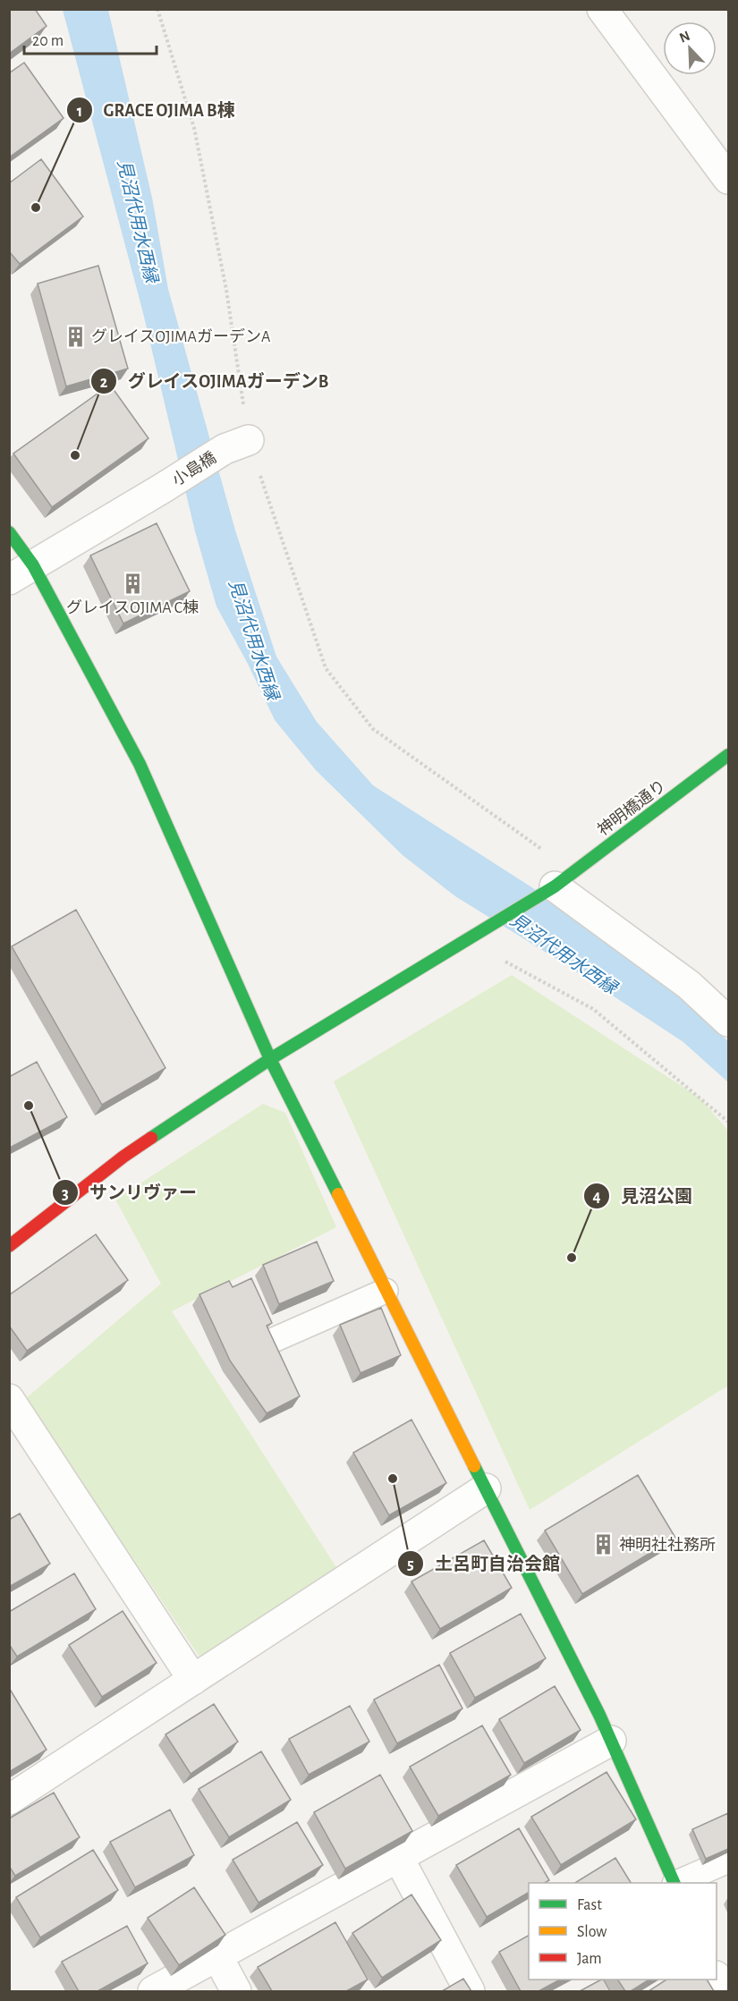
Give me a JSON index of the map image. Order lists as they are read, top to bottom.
{
  "streets": {
    "street": ["小島橋", "神明橋通り"]
  },
  "water": ["見沼代用水西縁"],
  "places": {
    "other": [
      "GRACE OJIMA B棟",
      "グレイスOJIMAガーデンB",
      "サンリヴァー",
      "見沼公園",
      "土呂町自治会館"
    ],
    "building": ["グレイスOJIMAガーデンA", "グレイスOJIMA C棟", "神明社社務所"]
  },
  "legend": ["Fast", "Slow", "Jam"],
  "scale_bar": "20 m",
  "north": "top left"
}
